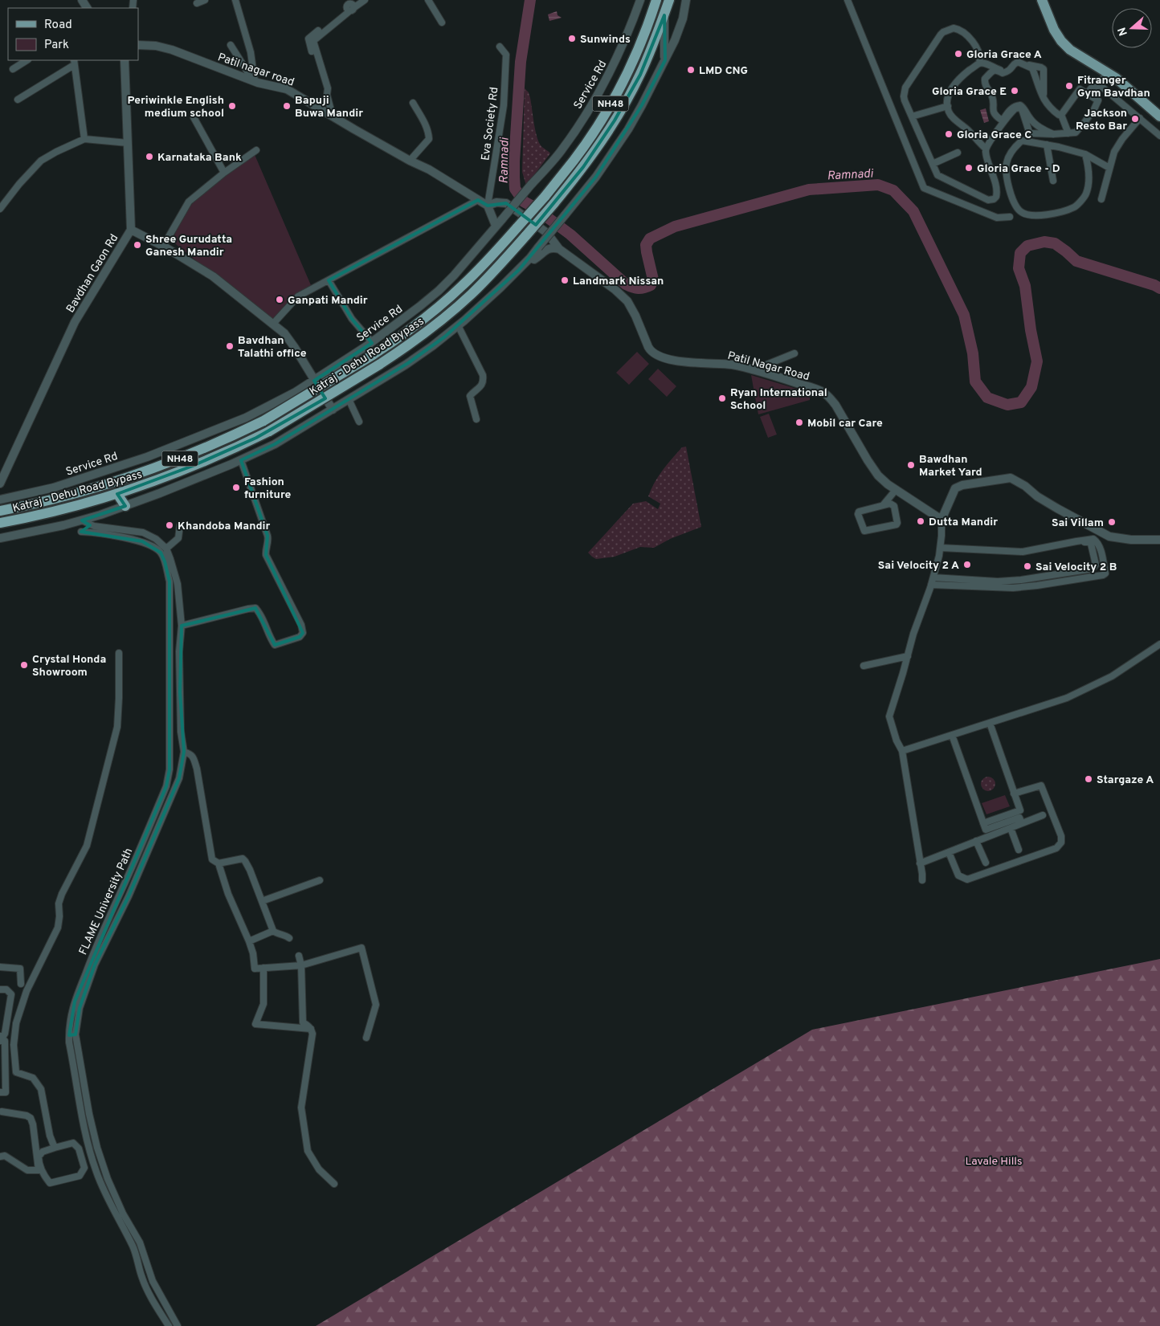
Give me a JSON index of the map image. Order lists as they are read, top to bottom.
{
  "streets": {
    "highway": ["NH48", "Katraj - Dehu Road Bypass"],
    "street": [
      "Patil nagar road",
      "Service Rd",
      "Eva Society Rd",
      "Bavdhan Gaon Rd",
      "Patil Nagar Road",
      "FLAME University Path"
    ]
  },
  "crossings": [
    ["Patil nagar road", "Eva Society Rd"]
  ],
  "water": ["Ramnadi"],
  "parks": ["Lavale Hills"],
  "places": [
    "Sunwinds",
    "Gloria Grace A",
    "LMD CNG",
    "Fitranger Gym Bavdhan",
    "Gloria Grace E",
    "Periwinkle English medium school",
    "Bapuji Buwa Mandir",
    "Jackson Resto Bar",
    "Gloria Grace C",
    "Karnataka Bank",
    "Gloria Grace - D",
    "Shree Gurudatta Ganesh Mandir",
    "Landmark Nissan",
    "Ganpati Mandir",
    "Bavdhan Talathi office",
    "Ryan International School",
    "Mobil car Care",
    "Bawdhan Market Yard",
    "Fashion furniture",
    "Dutta Mandir",
    "Sai Villam",
    "Khandoba Mandir",
    "Sai Velocity 2 A",
    "Sai Velocity 2 B",
    "Crystal Honda Showroom",
    "Stargaze A"
  ],
  "legend": ["Road", "Park"],
  "north": "left"
}
